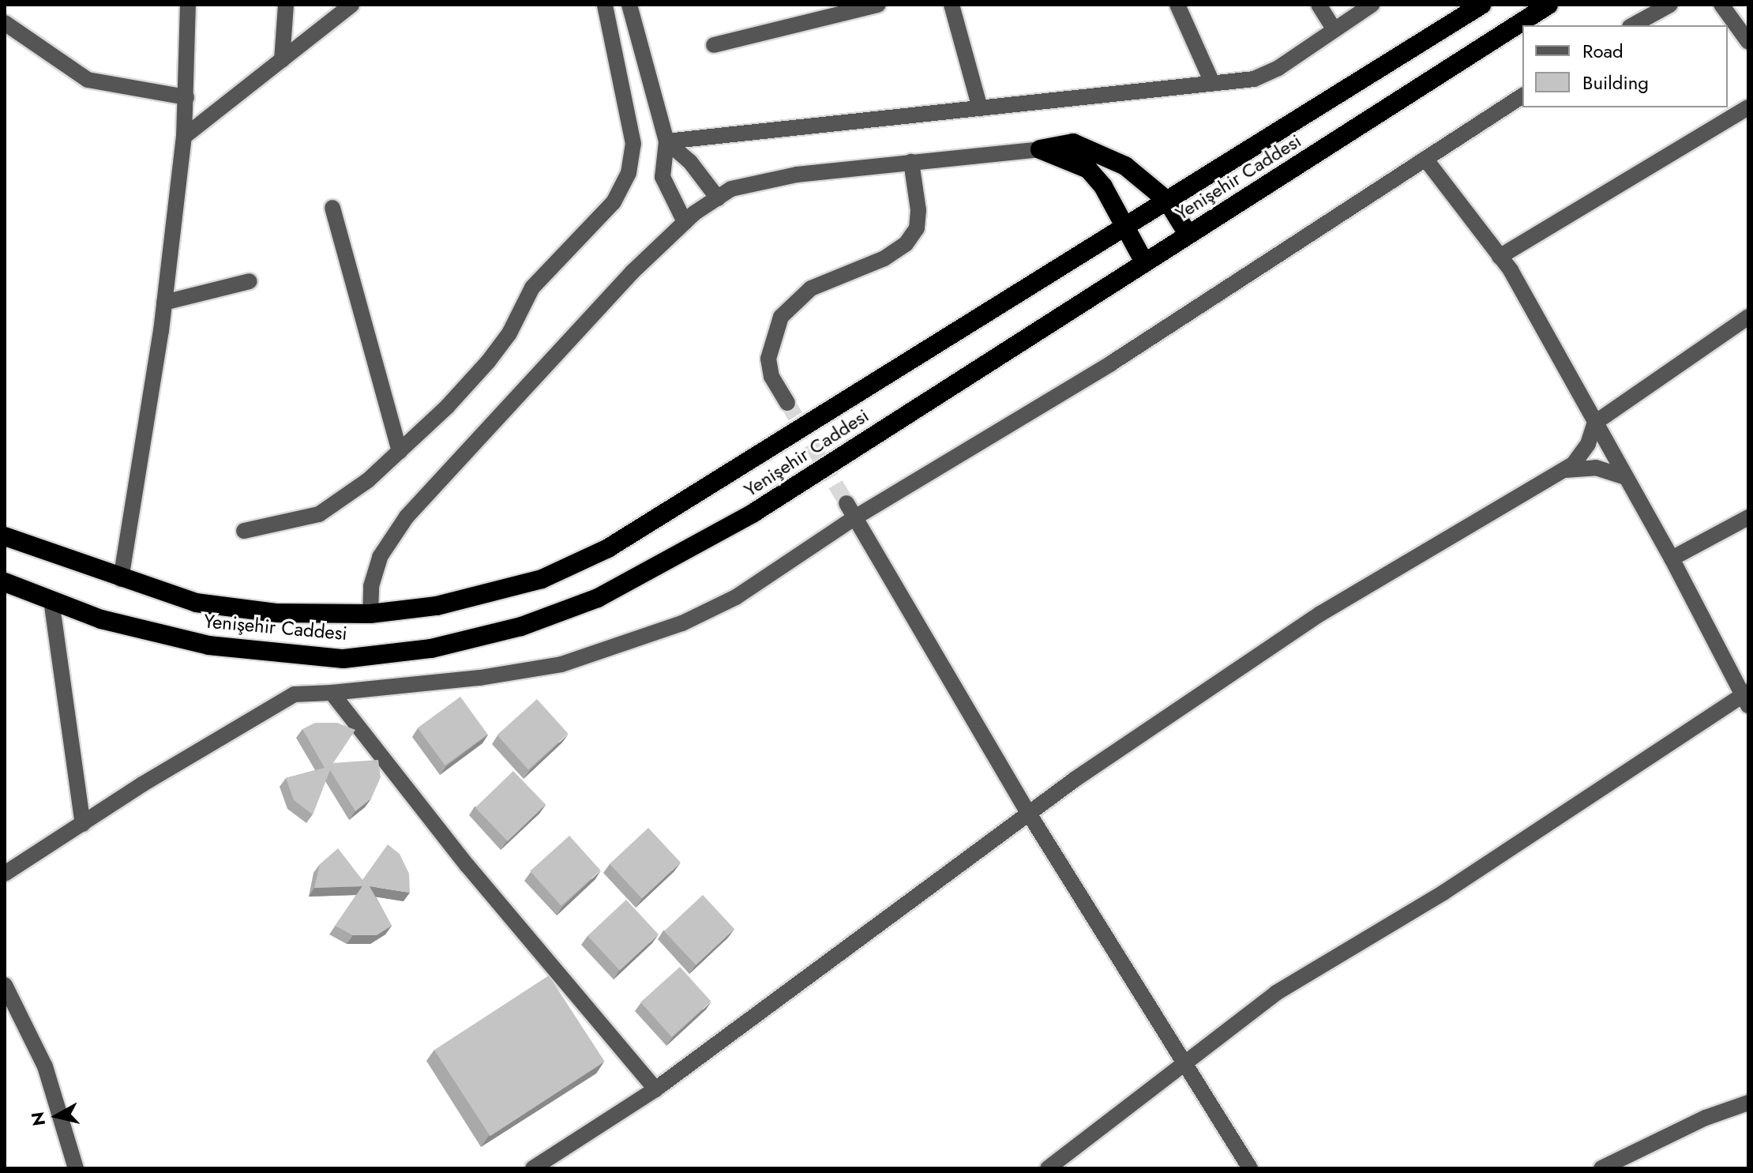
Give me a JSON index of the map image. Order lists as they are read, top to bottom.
{
  "streets": {
    "highway": ["Yenişehir Caddesi"]
  },
  "legend": ["Road", "Building"],
  "north": "left"
}
